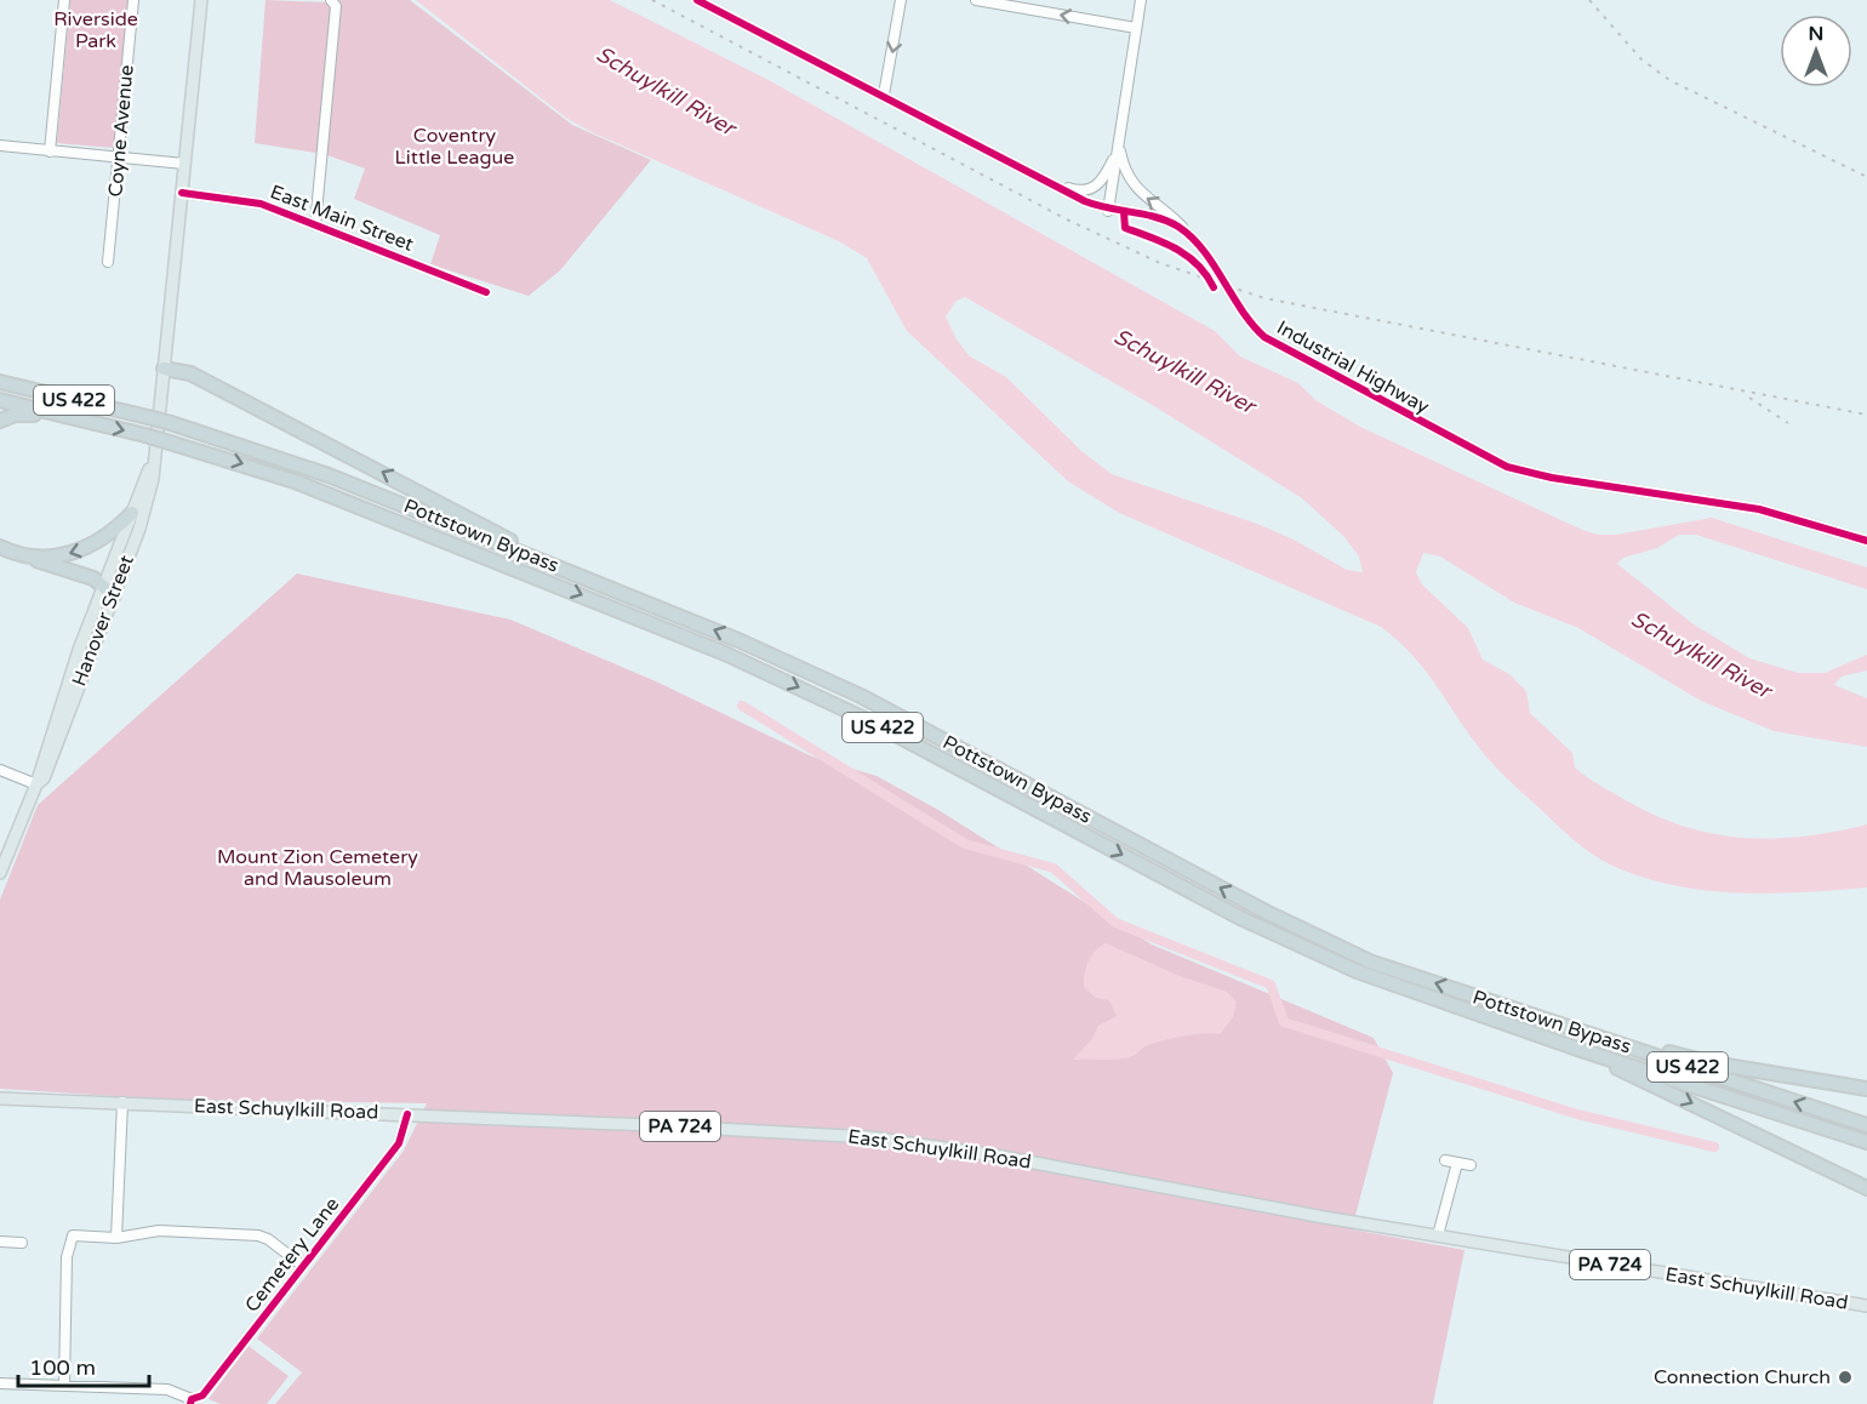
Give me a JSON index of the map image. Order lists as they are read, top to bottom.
{
  "streets": {
    "highway": ["US 422", "Pottstown Bypass"],
    "main road": ["Hanover Street", "East Schuylkill Road", "PA 724"],
    "street": [
      "Coyne Avenue",
      "East Main Street",
      "Industrial Highway",
      "Cemetery Lane"
    ]
  },
  "crossings": [
    ["East Main Street", "Hanover Street"],
    ["East Schuylkill Road", "Cemetery Lane"]
  ],
  "water": ["Schuylkill River"],
  "parks": ["Riverside Park", "Coventry Little League", "Mount Zion Cemetery and Mausoleum"],
  "places": ["Connection Church"],
  "scale_bar": "100 m",
  "north": "top"
}
